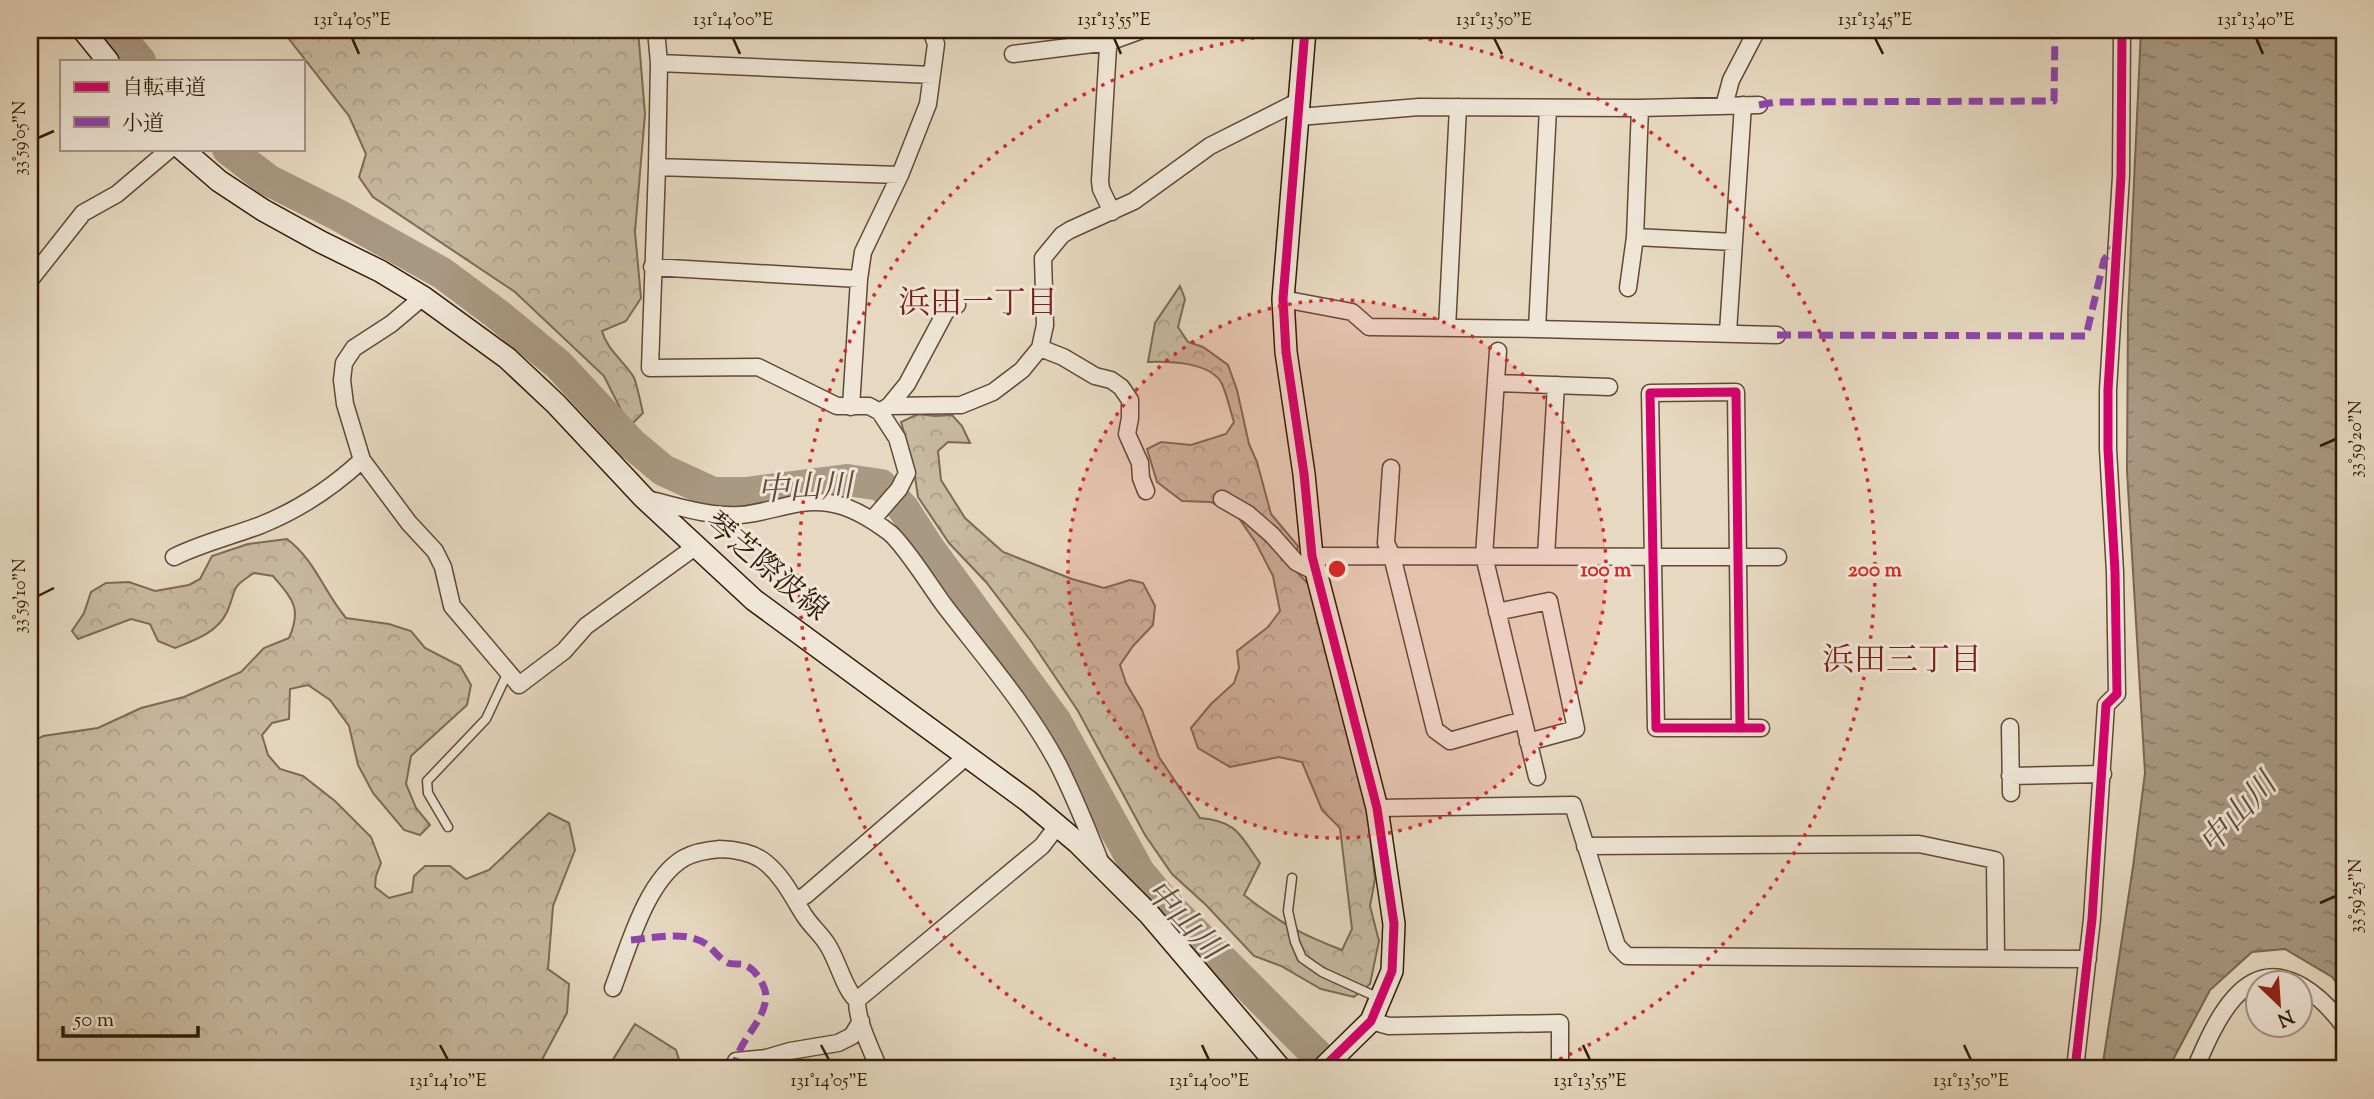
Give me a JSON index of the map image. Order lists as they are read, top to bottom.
{
  "streets": {
    "main road": ["琴芝際波線"]
  },
  "districts": ["浜田一丁目", "浜田三丁目"],
  "water": ["中山川"],
  "legend": ["自転車道", "小道"],
  "scale_bar": "50 m",
  "north": "bottom right",
  "coordinates": [
    "131°14'05\"E",
    "131°14'00\"E",
    "131°13'55\"E",
    "131°13'50\"E",
    "131°13'45\"E",
    "131°13'40\"E",
    "33°59'05\"N",
    "33°59'20\"N",
    "33°59'10\"N",
    "33°59'25\"N",
    "131°14'10\"E"
  ],
  "rings": ["100 m", "200 m"]
}
